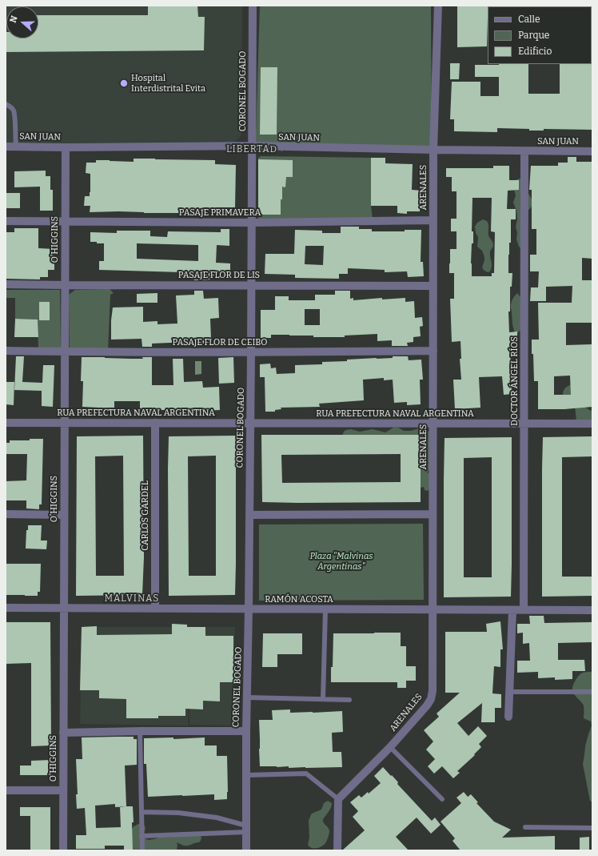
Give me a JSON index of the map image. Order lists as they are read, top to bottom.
{
  "streets": {
    "street": [
      "CORONEL BOGADO",
      "SAN JUAN",
      "ARENALES",
      "PASAJE PRIMAVERA",
      "O'HIGGINS",
      "PASAJE FLOR DE LIS",
      "PASAJE FLOR DE CEIBO",
      "DOCTOR ÁNGEL RÍOS",
      "RUA PREFECTURA NAVAL ARGENTINA",
      "CARLOS GARDEL",
      "RAMÓN ACOSTA"
    ]
  },
  "crossings": [
    ["CORONEL BOGADO", "SAN JUAN"],
    ["CORONEL BOGADO", "PASAJE PRIMAVERA"],
    ["CORONEL BOGADO", "PASAJE FLOR DE LIS"],
    ["CORONEL BOGADO", "PASAJE FLOR DE CEIBO"],
    ["CORONEL BOGADO", "RUA PREFECTURA NAVAL ARGENTINA"],
    ["CORONEL BOGADO", "RAMÓN ACOSTA"],
    ["SAN JUAN", "ARENALES"],
    ["SAN JUAN", "O'HIGGINS"],
    ["SAN JUAN", "DOCTOR ÁNGEL RÍOS"],
    ["ARENALES", "PASAJE PRIMAVERA"],
    ["ARENALES", "PASAJE FLOR DE LIS"],
    ["ARENALES", "PASAJE FLOR DE CEIBO"],
    ["ARENALES", "RUA PREFECTURA NAVAL ARGENTINA"],
    ["ARENALES", "RAMÓN ACOSTA"],
    ["PASAJE PRIMAVERA", "O'HIGGINS"],
    ["O'HIGGINS", "PASAJE FLOR DE LIS"],
    ["O'HIGGINS", "PASAJE FLOR DE CEIBO"],
    ["O'HIGGINS", "RUA PREFECTURA NAVAL ARGENTINA"],
    ["O'HIGGINS", "RAMÓN ACOSTA"],
    ["DOCTOR ÁNGEL RÍOS", "RUA PREFECTURA NAVAL ARGENTINA"],
    ["DOCTOR ÁNGEL RÍOS", "RAMÓN ACOSTA"],
    ["RUA PREFECTURA NAVAL ARGENTINA", "CARLOS GARDEL"],
    ["CARLOS GARDEL", "RAMÓN ACOSTA"]
  ],
  "districts": ["LIBERTAD", "MALVINAS"],
  "parks": ["Plaza \"Malvinas Argentinas\""],
  "places": ["Hospital Interdistrital Evita"],
  "legend": ["Calle", "Parque", "Edificio"],
  "north": "left"
}
